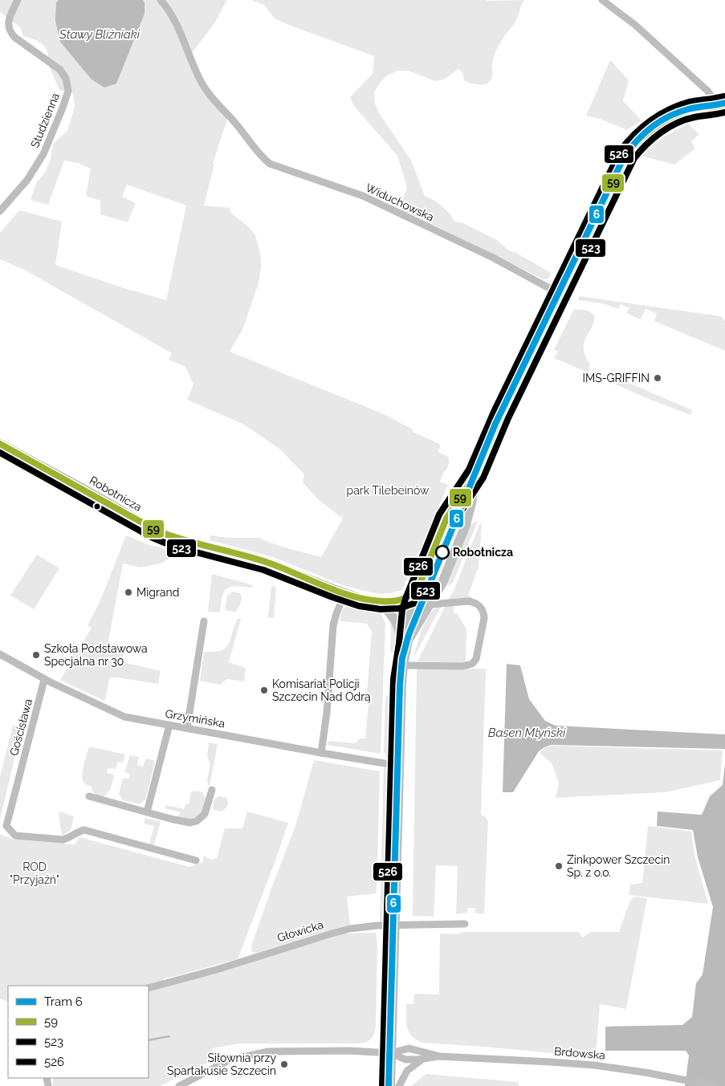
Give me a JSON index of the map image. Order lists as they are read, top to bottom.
{
  "streets": {
    "street": [
      "Studzienna",
      "Widuchowska",
      "Robotnicza",
      "Grzymińska",
      "Gościsława",
      "Głowicka",
      "Brdowska"
    ]
  },
  "crossings": [
    ["Grzymińska", "Gościsława"]
  ],
  "water": ["Stawy Bliźniaki", "Basen Młyński"],
  "parks": ["park Tilebeinów", "ROD \"Przyjaźń\""],
  "places": [
    "IMS-GRIFFIN",
    "Robotnicza",
    "Migrand",
    "Szkoła Podstawowa Specjalna nr 30",
    "Komisariat Policji Szczecin Nad Odrą",
    "Zinkpower Szczecin Sp. z o.o.",
    "Siłownia przy Spartakusie Szczecin"
  ],
  "lines": [
    "transit line 526",
    "tram line 6",
    "transit line 59",
    "transit line 523"
  ],
  "legend": [
    "Tram 6",
    "59",
    "523",
    "526"
  ]
}
